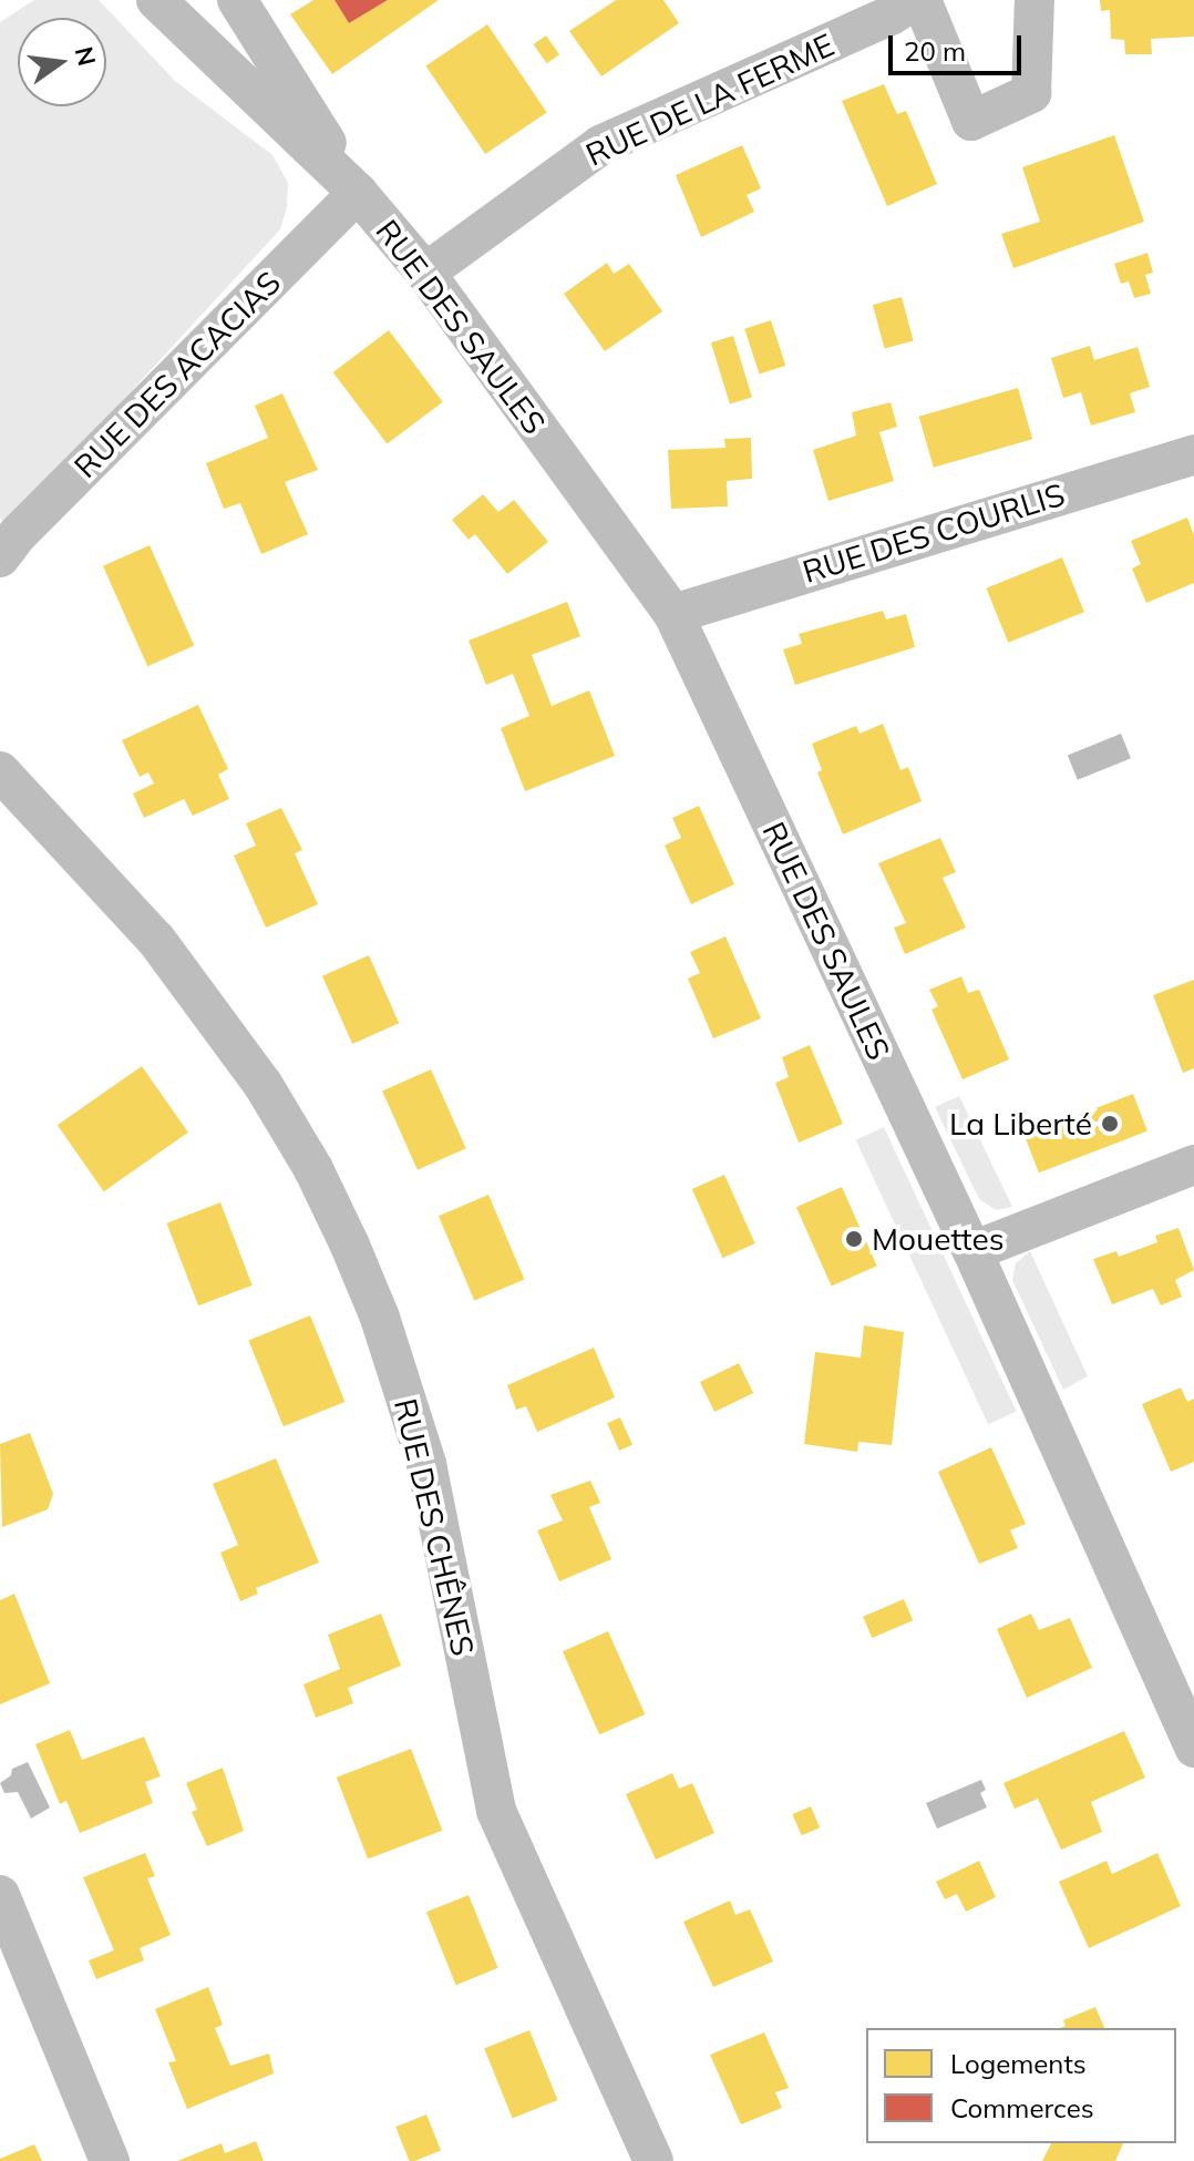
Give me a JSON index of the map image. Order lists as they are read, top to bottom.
{
  "streets": {
    "street": [
      "RUE DE LA FERME",
      "RUE DES SAULES",
      "RUE DES ACACIAS",
      "RUE DES COURLIS",
      "RUE DES CHÊNES"
    ]
  },
  "crossings": [
    ["RUE DE LA FERME", "RUE DES SAULES"],
    ["RUE DES SAULES", "RUE DES ACACIAS"],
    ["RUE DES SAULES", "RUE DES COURLIS"]
  ],
  "places": ["La Liberté", "Mouettes"],
  "legend": ["Logements", "Commerces"],
  "scale_bar": "20 m",
  "north": "right"
}
